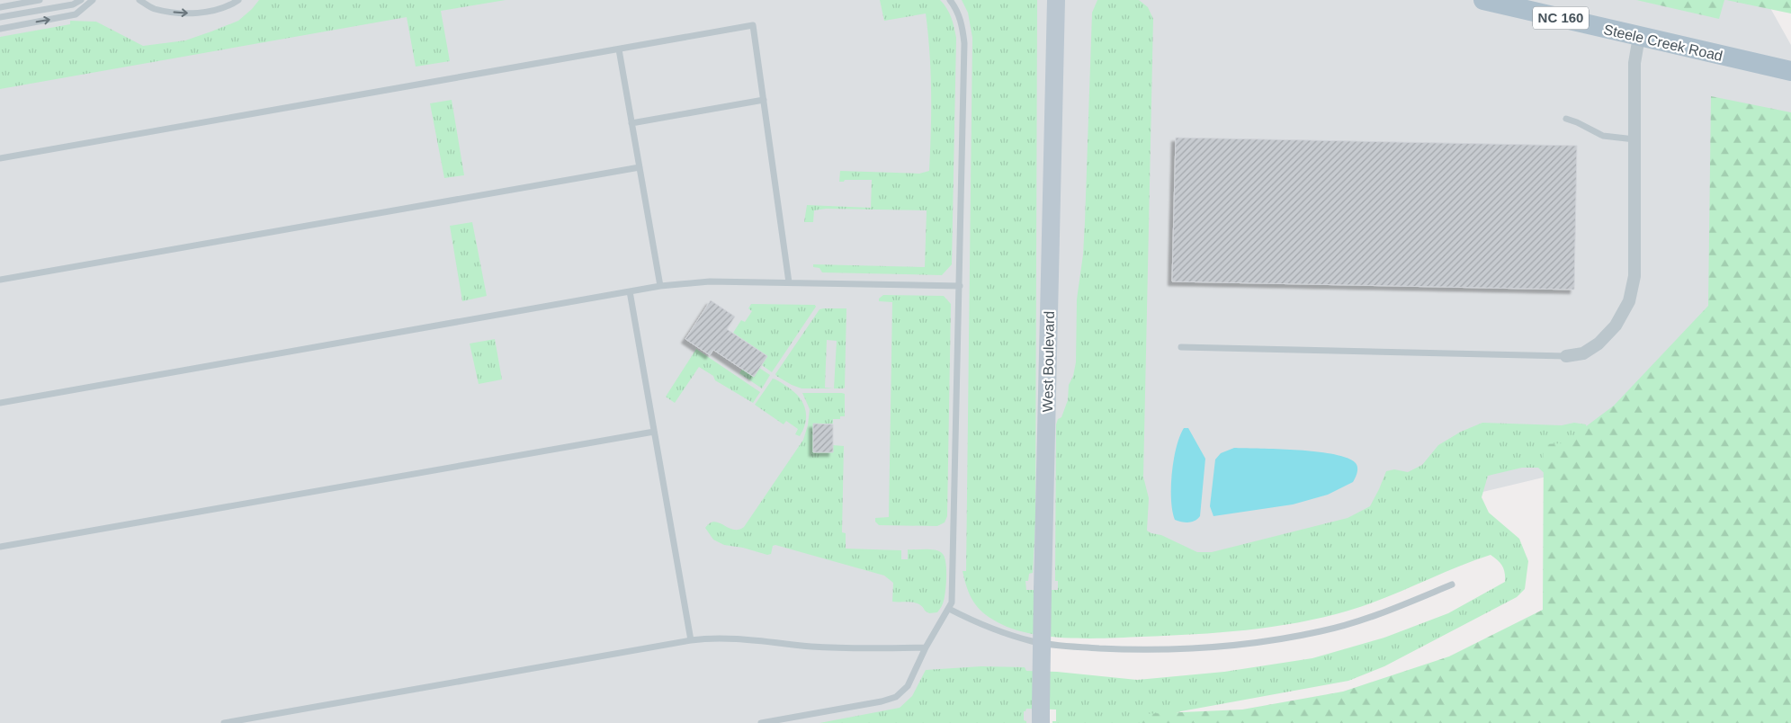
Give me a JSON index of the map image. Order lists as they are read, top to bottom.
{
  "streets": {
    "main road": ["NC 160", "Steele Creek Road"],
    "street": ["West Boulevard"]
  }
}
